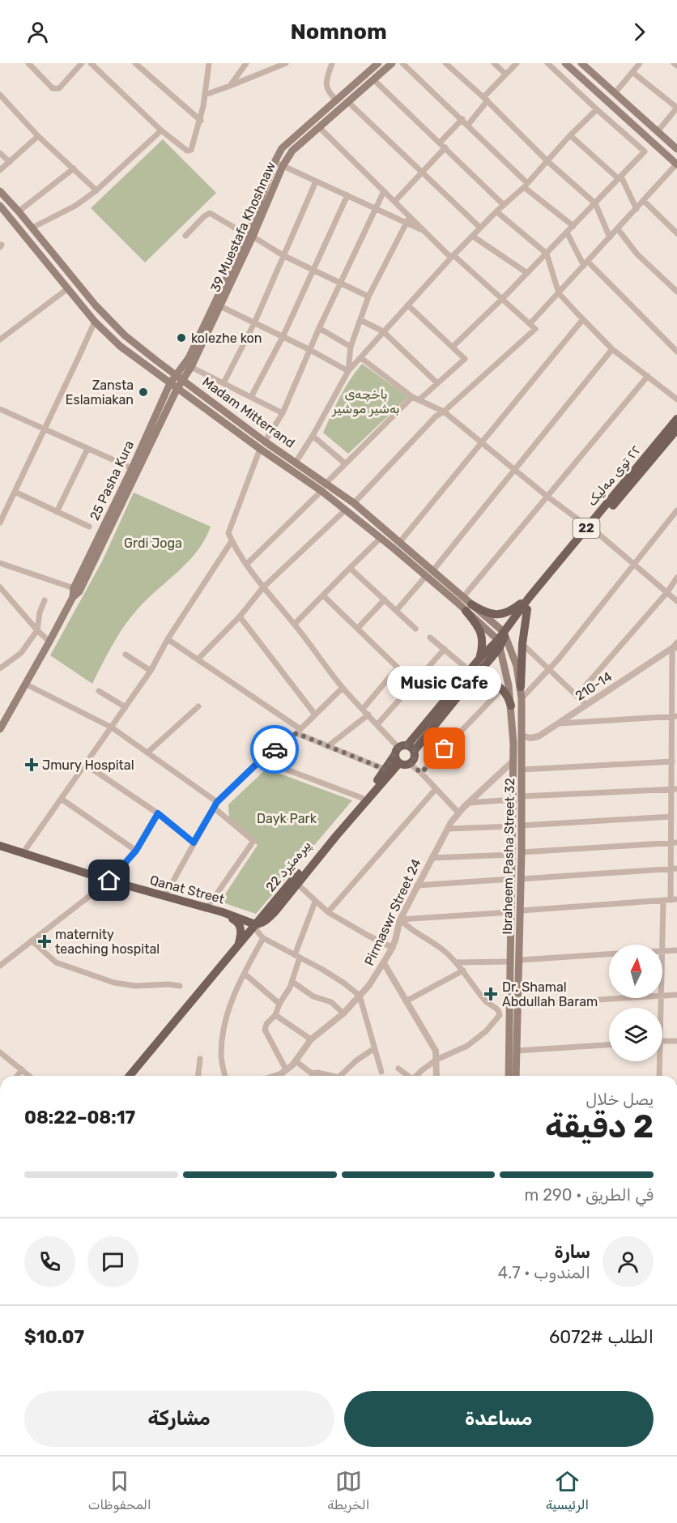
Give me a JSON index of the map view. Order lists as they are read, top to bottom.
{
  "streets": {
    "main road": [
      "39 Muestafa Khoshnaw",
      "Madam Mitterrand",
      "٢٢ توی مەلیک",
      "25 Pasha Kura",
      "22",
      "Ibraheem Pasha Street 32",
      "22 پیرەمێرد",
      "Qanat Street"
    ],
    "street": ["210-14", "Pirmaswr Street 24"]
  },
  "crossings": [
    ["39 Muestafa Khoshnaw", "Madam Mitterrand"],
    ["39 Muestafa Khoshnaw", "25 Pasha Kura"],
    ["Madam Mitterrand", "٢٢ توی مەلیک"],
    ["Madam Mitterrand", "25 Pasha Kura"],
    ["Madam Mitterrand", "Ibraheem Pasha Street 32"],
    ["٢٢ توی مەلیک", "Ibraheem Pasha Street 32"],
    ["210-14", "Ibraheem Pasha Street 32"],
    ["Ibraheem Pasha Street 32", "Pirmaswr Street 24"],
    ["22 پیرەمێرد", "Qanat Street"]
  ],
  "parks": ["باخچەی بەشیر موشیر", "Grdi Joga", "Dayk Park"],
  "places": {
    "other": ["kolezhe kon", "Zansta Eslamiakan", "Music Cafe"],
    "health": ["Jmury Hospital", "maternity teaching hospital", "Dr. Shamal Abdullah Baram"]
  },
  "north": "top",
  "page": {
    "header": "Nomnom",
    "bubble": "Music Cafe",
    "heading": ["2 دقيقة", "يصل خلال", "08:17–08:22"],
    "panel": [
      "سارة",
      "المندوب · 4.7",
      "الطلب #6072",
      "$10.07"
    ],
    "bar": "في الطريق · 290 m",
    "buttons": ["مساعدة", "مشاركة"],
    "tabs": ["الرئيسية", "الخريطة", "المحفوظات"]
  }
}
